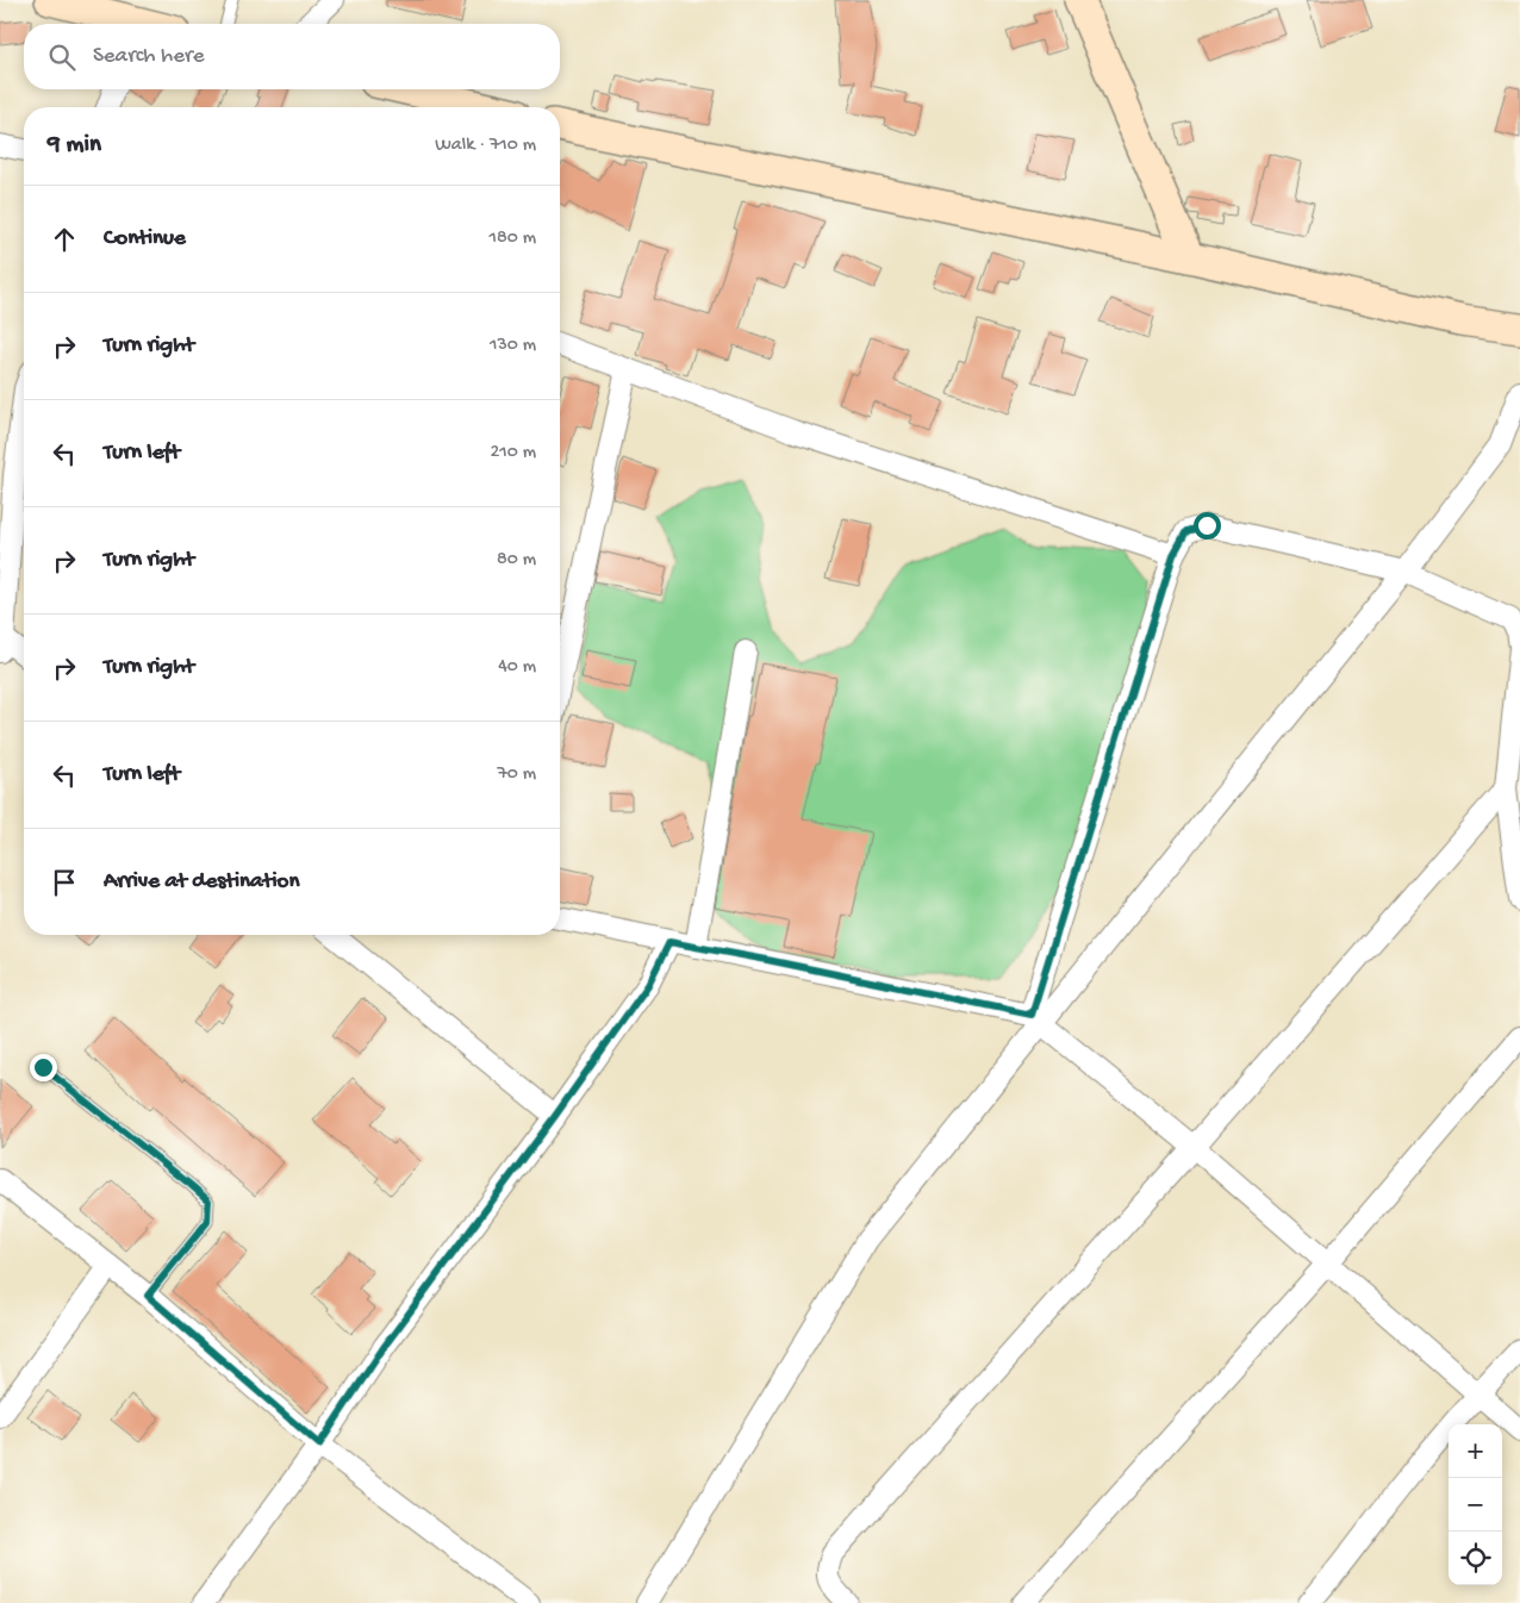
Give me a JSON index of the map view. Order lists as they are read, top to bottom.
{
  "page": {
    "search": "Search here",
    "heading": ["9 min", "Walk · 710 m"],
    "list": [
      ["Continue", "180 m"],
      ["Turn right", "130 m"],
      ["Turn left", "210 m"],
      ["Turn right", "80 m"],
      ["Turn right", "40 m"],
      ["Turn left", "70 m"],
      "Arrive at destination"
    ],
    "map_buttons": ["+", "−"]
  }
}
